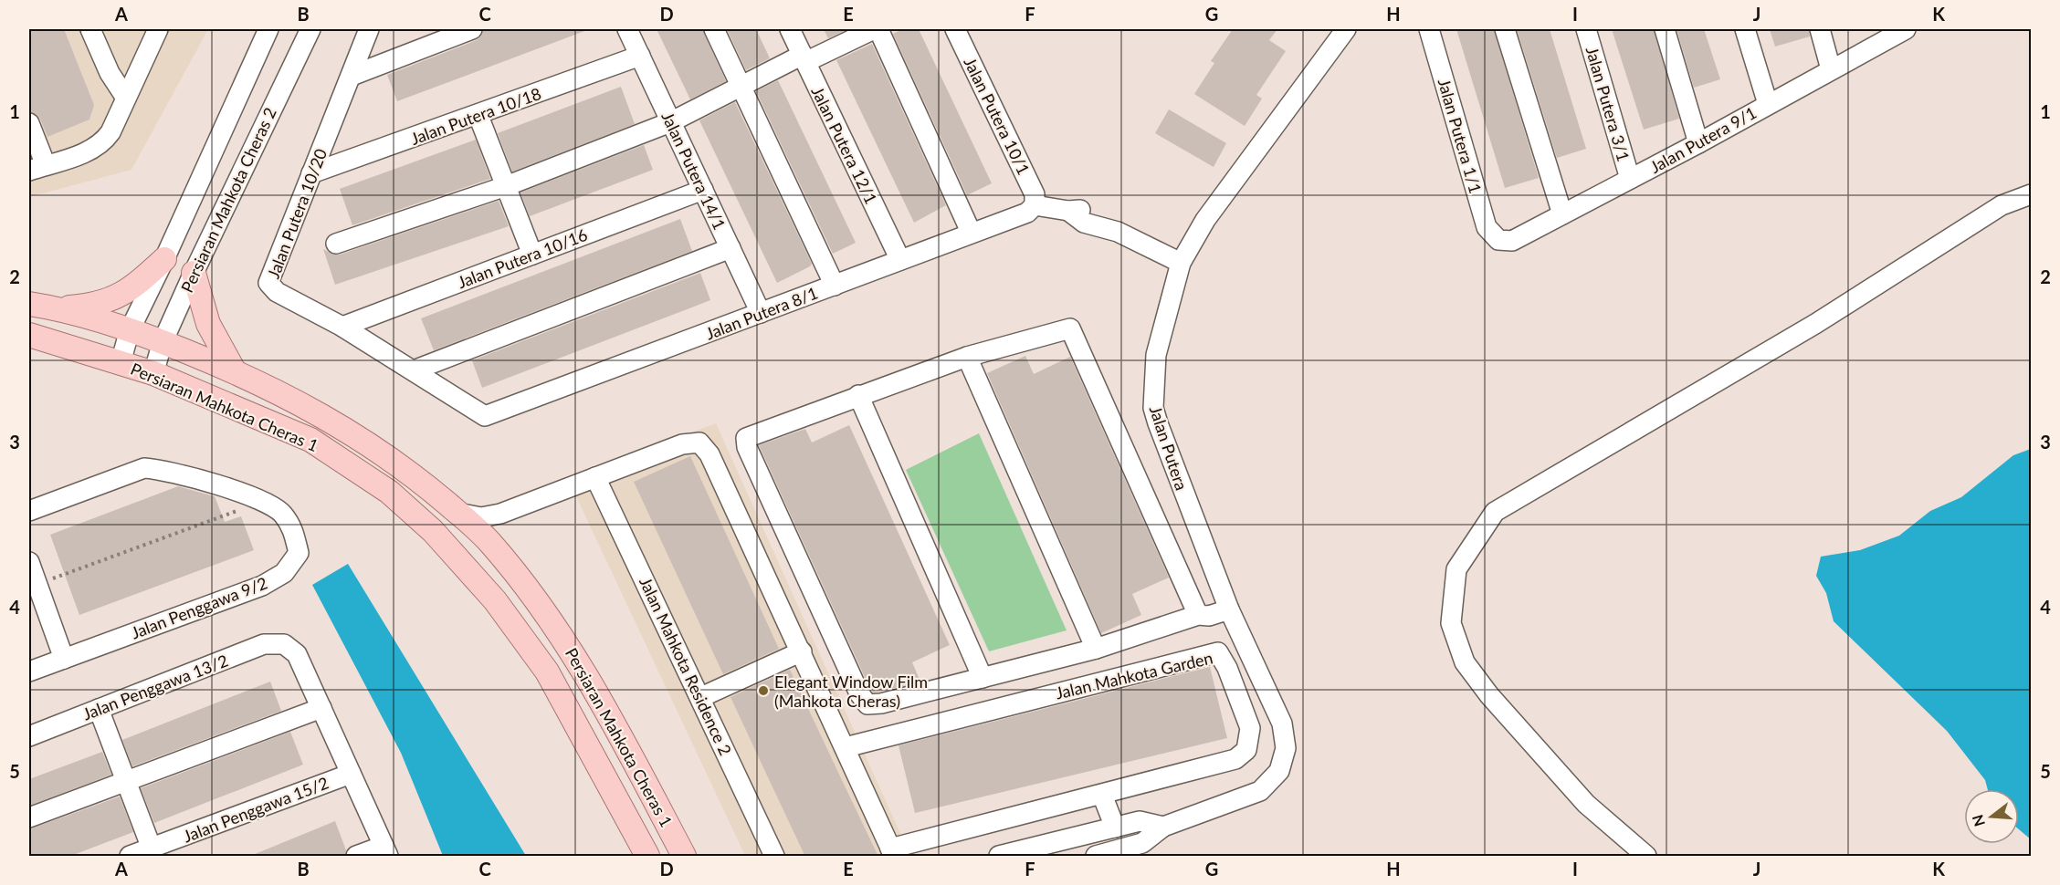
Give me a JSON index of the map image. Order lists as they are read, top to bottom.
{
  "streets": {
    "main road": ["Persiaran Mahkota Cheras 1"],
    "street": [
      "Jalan Putera 3/1",
      "Jalan Putera 10/18",
      "Jalan Putera 10/1",
      "Jalan Putera 1/1",
      "Jalan Putera 9/1",
      "Jalan Putera 12/1",
      "Jalan Putera 14/1",
      "Persiaran Mahkota Cheras 2",
      "Jalan Putera 10/20",
      "Jalan Putera 10/16",
      "Jalan Putera 8/1",
      "Jalan Putera",
      "Jalan Penggawa 9/2",
      "Jalan Mahkota Residence 2",
      "Jalan Mahkota Garden",
      "Jalan Penggawa 13/2",
      "Jalan Penggawa 15/2"
    ]
  },
  "crossings": [
    ["Jalan Putera 3/1", "Jalan Putera 9/1"],
    ["Jalan Putera 10/18", "Jalan Putera 14/1"],
    ["Jalan Putera 10/18", "Jalan Putera 10/20"],
    ["Jalan Putera 10/1", "Jalan Putera 8/1"],
    ["Jalan Putera 1/1", "Jalan Putera 9/1"],
    ["Jalan Putera 12/1", "Jalan Putera 8/1"],
    ["Jalan Putera 14/1", "Jalan Putera 10/16"],
    ["Jalan Putera 14/1", "Jalan Putera 8/1"],
    ["Persiaran Mahkota Cheras 2", "Persiaran Mahkota Cheras 1"],
    ["Jalan Putera 10/20", "Jalan Putera 10/16"],
    ["Jalan Putera 10/20", "Jalan Putera 8/1"]
  ],
  "places": ["Elegant Window Film (Mahkota Cheras)"],
  "north": "left",
  "grid": {
    "columns": [
      "A",
      "B",
      "C",
      "D",
      "E",
      "F",
      "G",
      "H",
      "I",
      "J",
      "K"
    ],
    "rows": [
      "1",
      "2",
      "3",
      "4",
      "5"
    ]
  }
}
